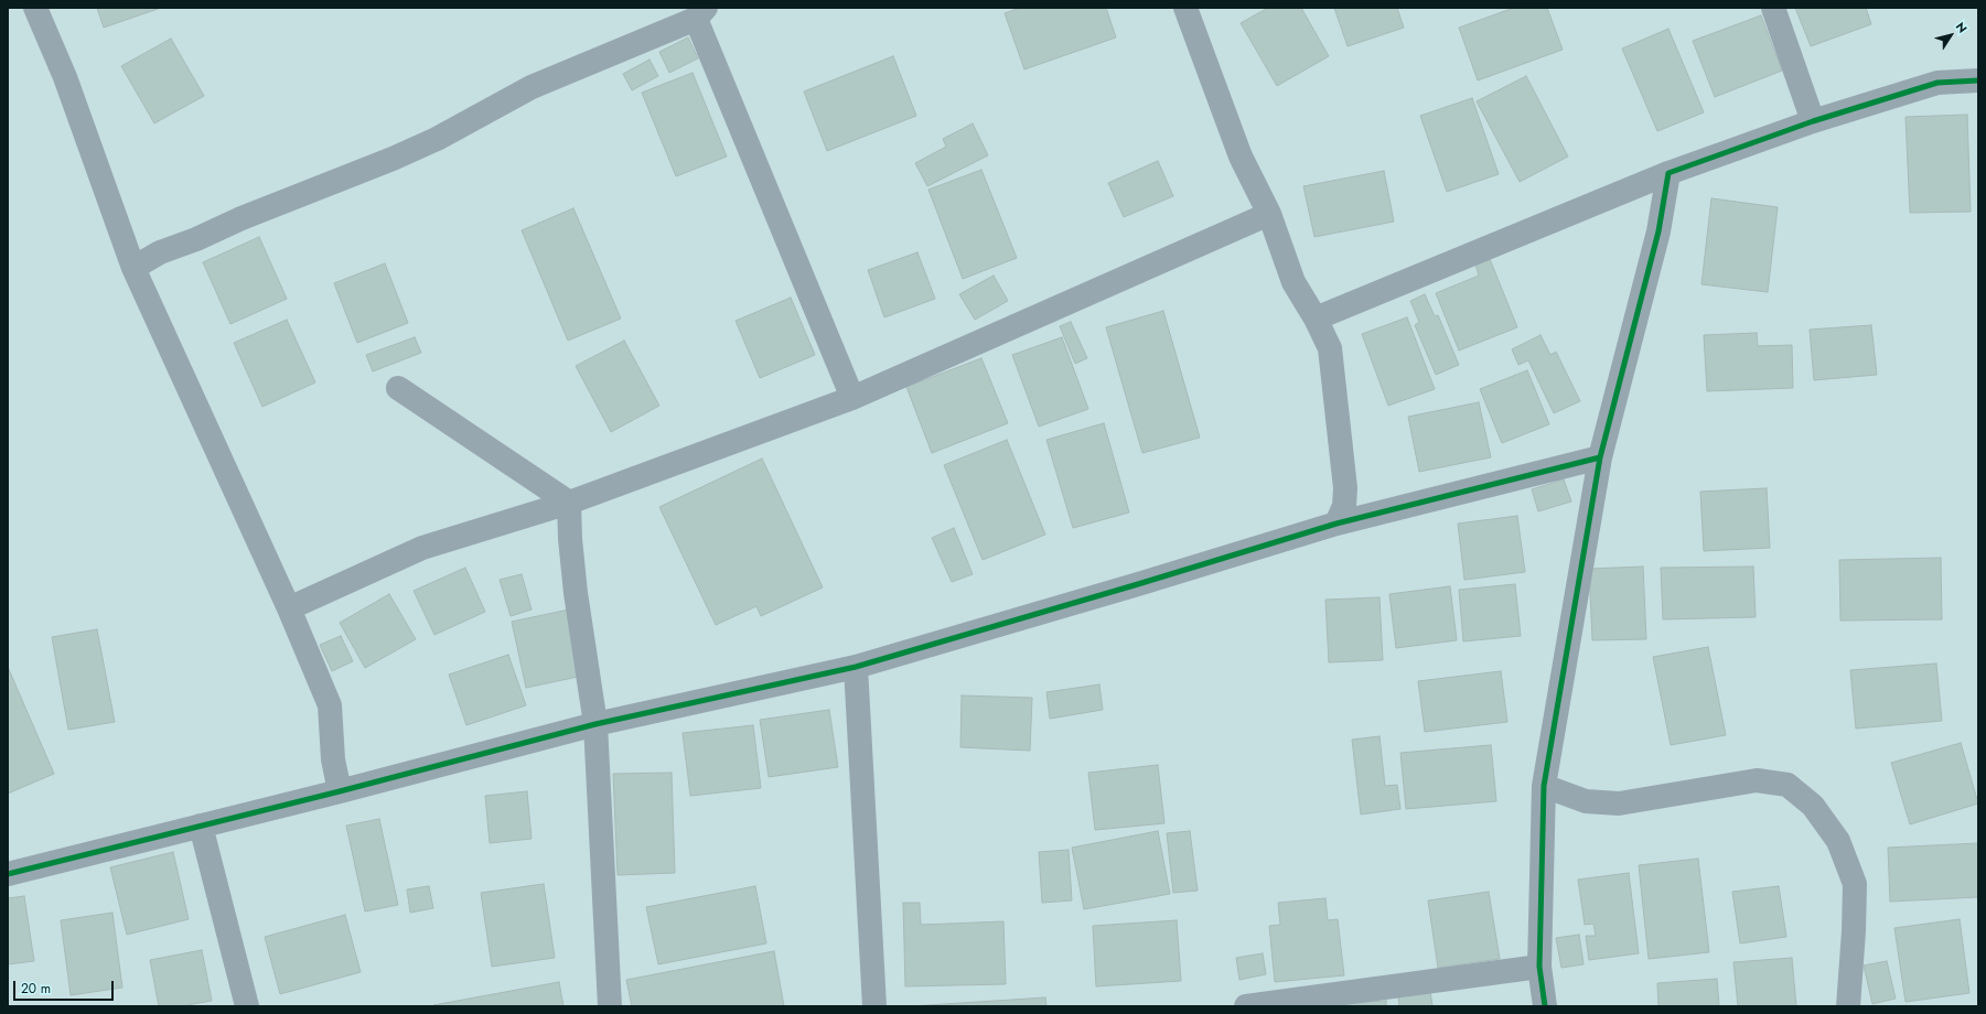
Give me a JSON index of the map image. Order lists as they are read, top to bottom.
{
  "scale_bar": "20 m",
  "north": "top right"
}
